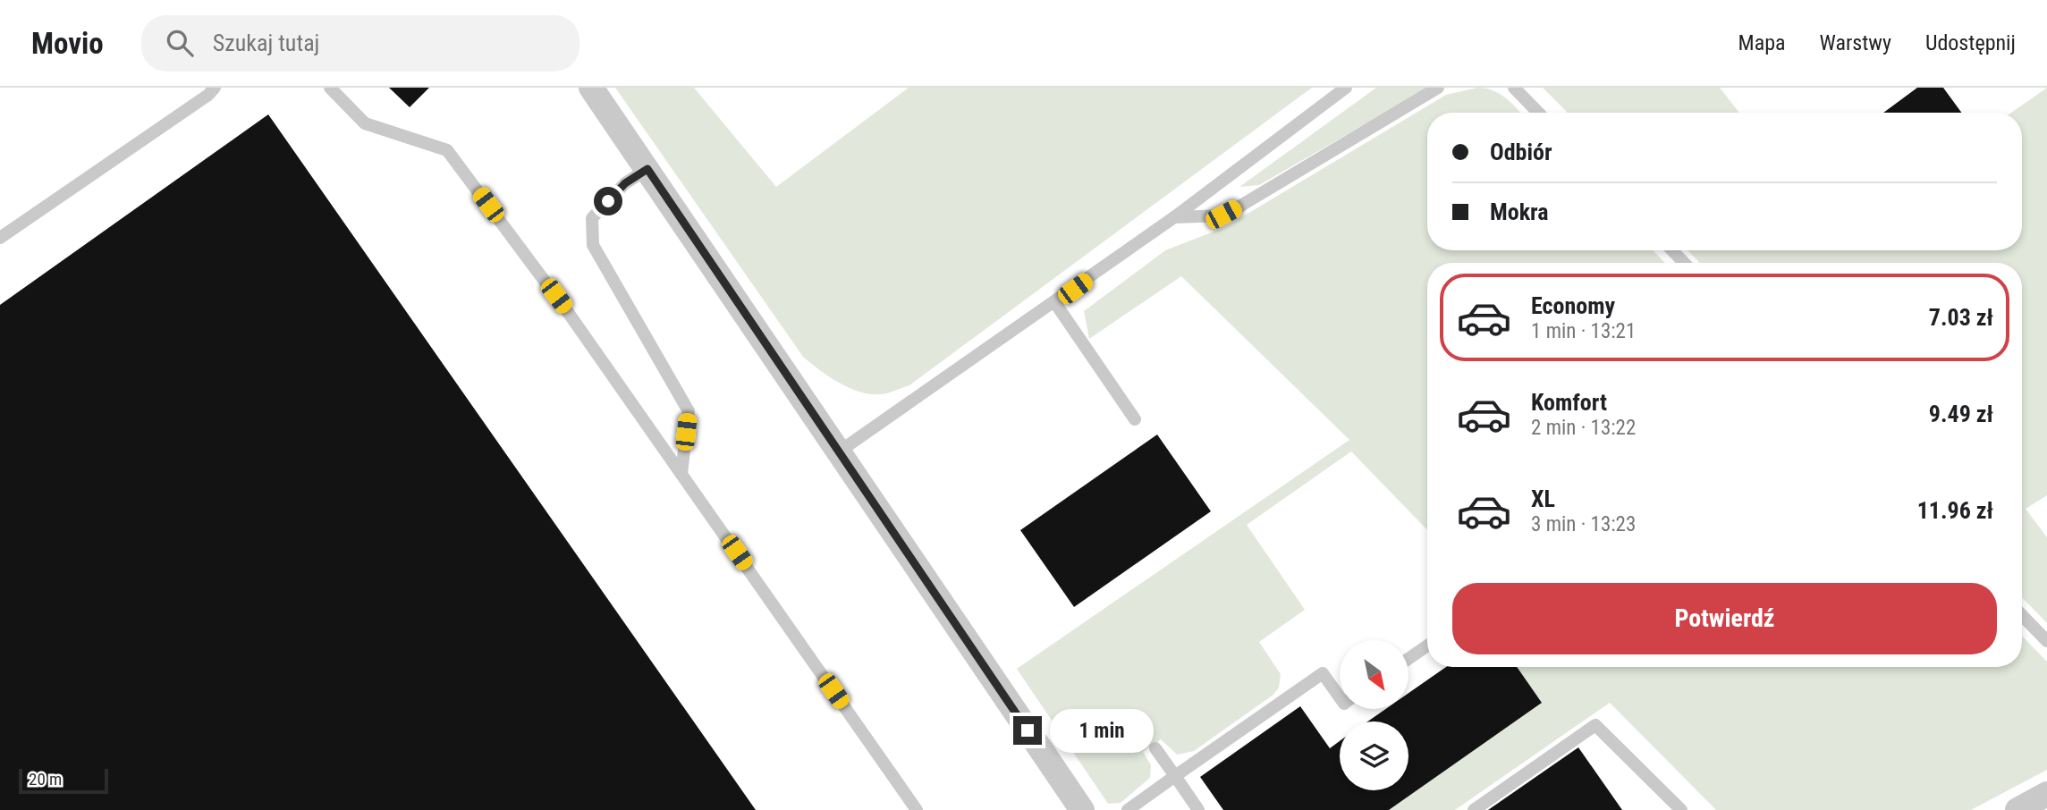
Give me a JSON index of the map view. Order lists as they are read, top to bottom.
{
  "scale_bar": "20 m",
  "north": "bottom right",
  "page": {
    "header": "Movio",
    "search": "Szukaj tutaj",
    "nav": ["Mapa", "Warstwy", "Udostępnij"],
    "banner": ["Odbiór", "Mokra"],
    "list": [
      {
        "name": "Economy",
        "note": "1 min · 13:21",
        "value": "7.03 zł"
      },
      {
        "name": "Komfort",
        "note": "2 min · 13:22",
        "value": "9.49 zł"
      },
      {
        "name": "XL",
        "note": "3 min · 13:23",
        "value": "11.96 zł"
      }
    ],
    "buttons": "Potwierdź",
    "bubble": "1 min",
    "scale": "20 m"
  }
}
